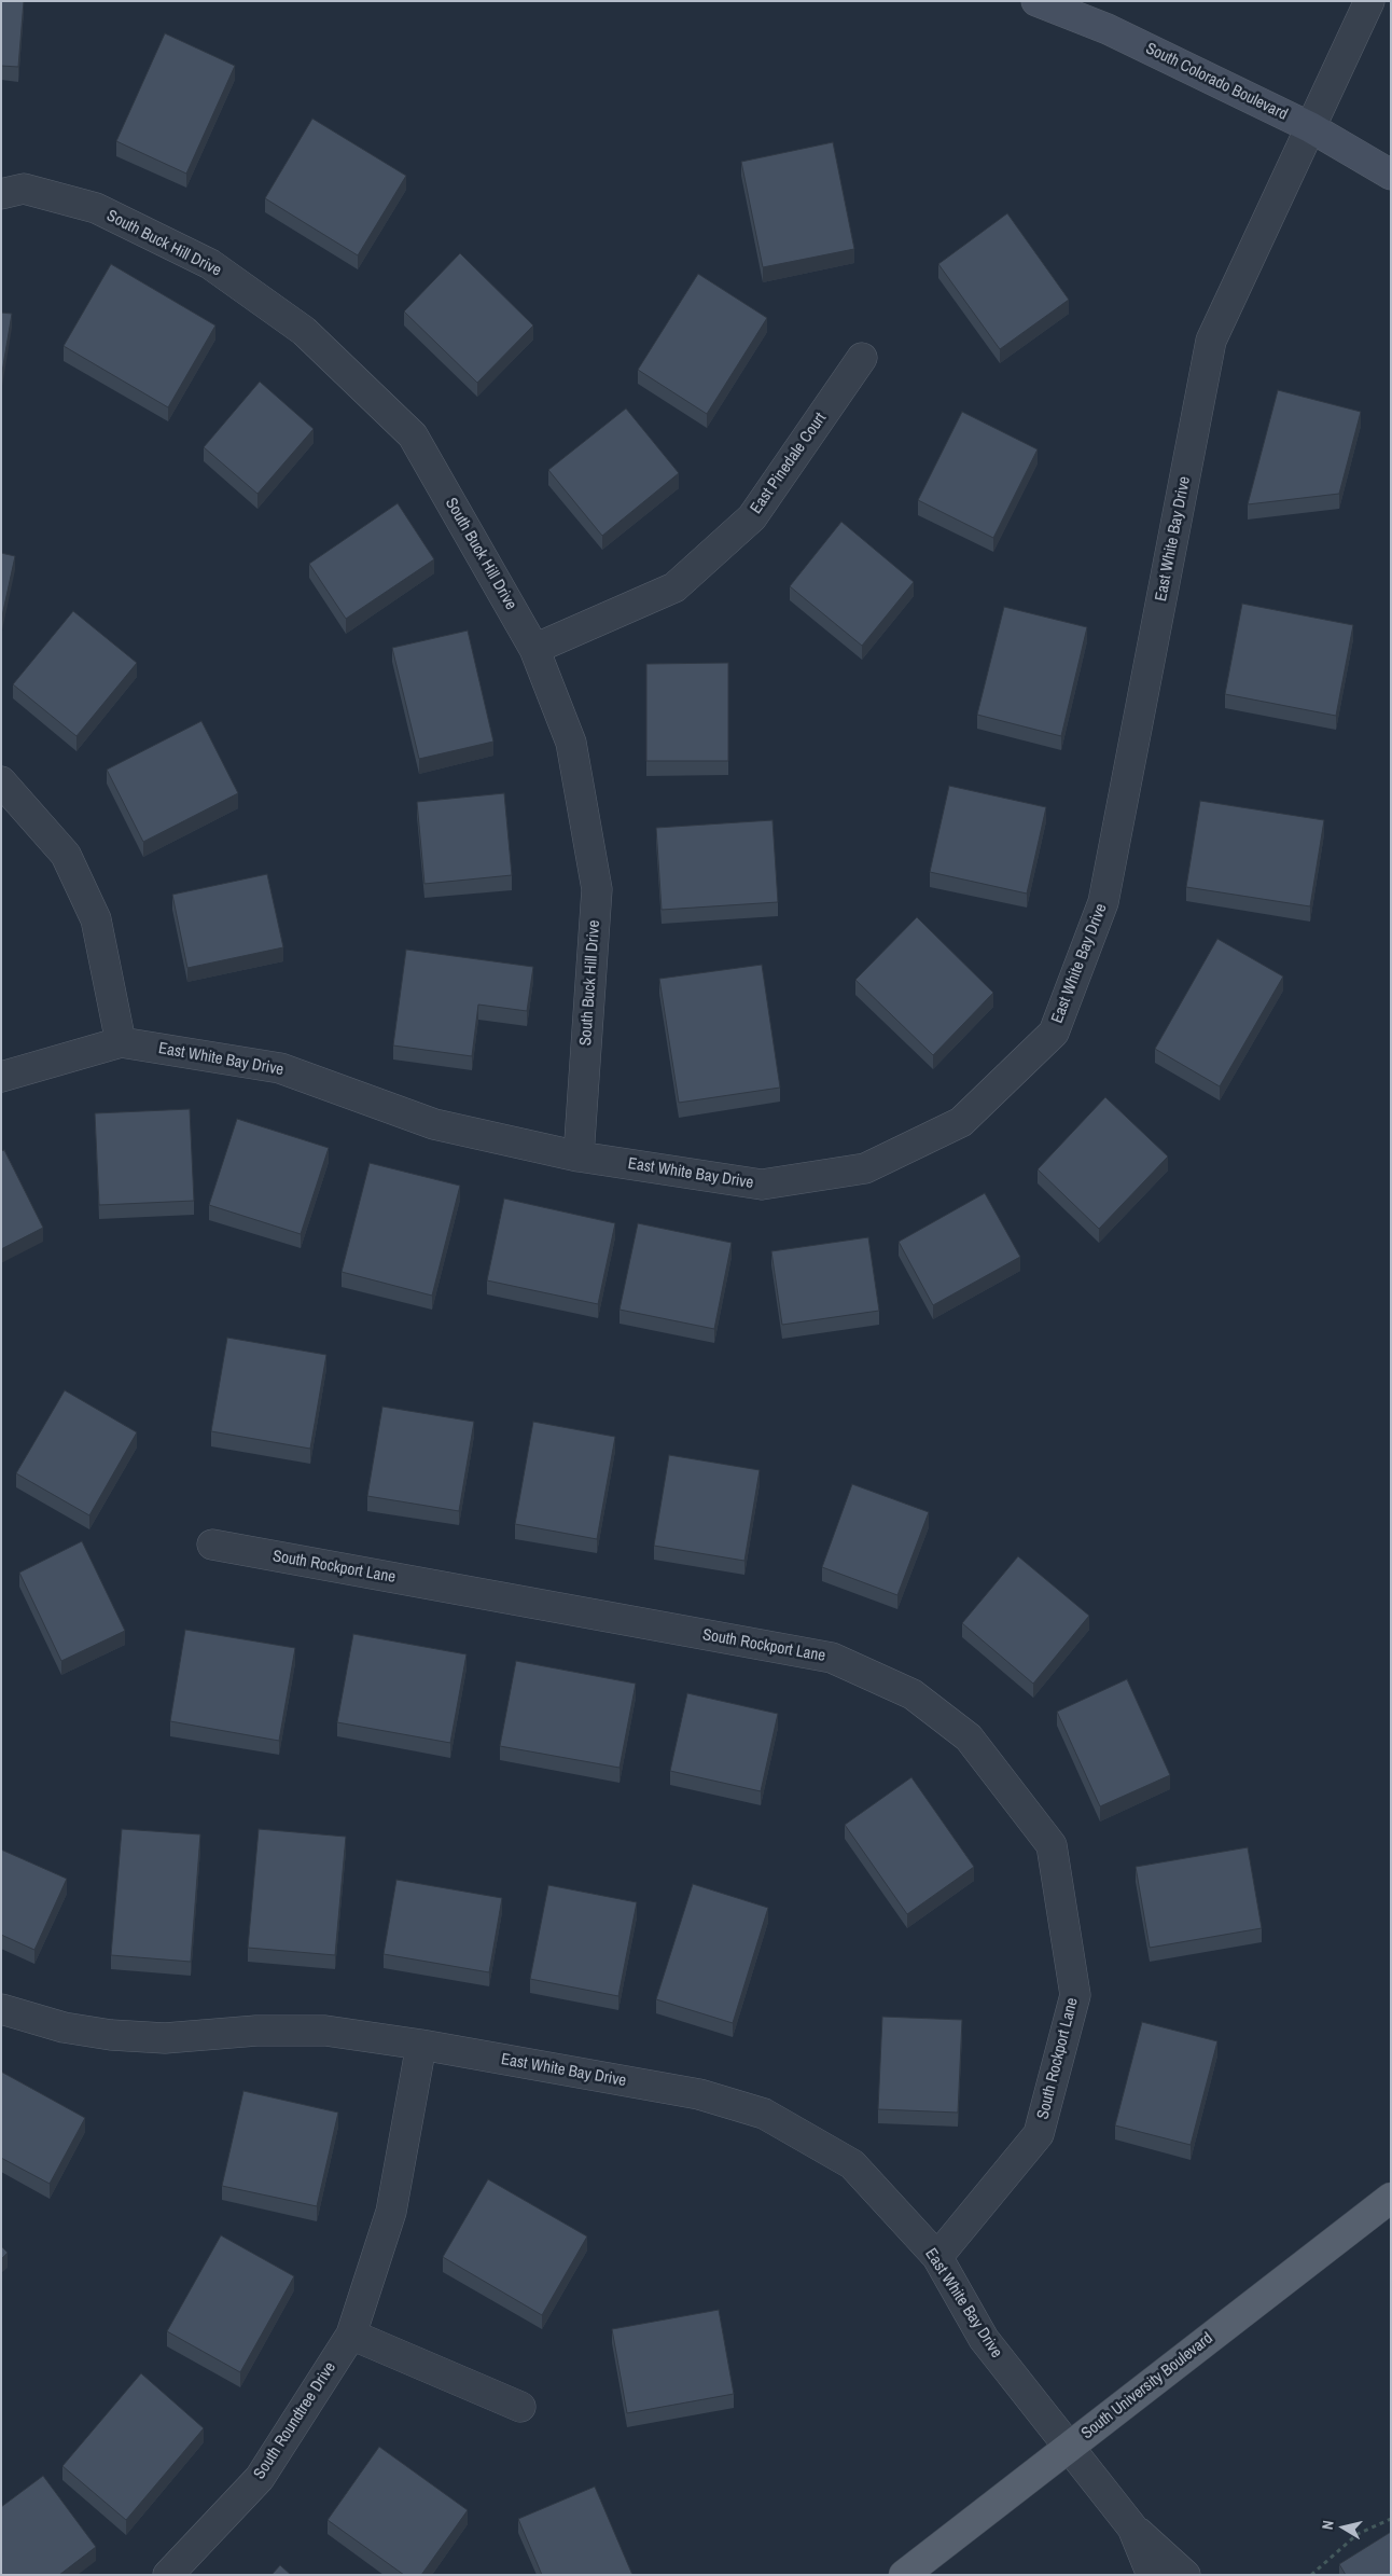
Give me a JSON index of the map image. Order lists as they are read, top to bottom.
{
  "streets": {
    "main road": ["South Colorado Boulevard", "South University Boulevard"],
    "street": [
      "South Buck Hill Drive",
      "East Pinedale Court",
      "East White Bay Drive",
      "South Rockport Lane",
      "South Roundtree Drive"
    ]
  },
  "crossings": [
    ["South Colorado Boulevard", "East White Bay Drive"],
    ["South Buck Hill Drive", "East Pinedale Court"],
    ["South Buck Hill Drive", "East White Bay Drive"],
    ["East White Bay Drive", "South Rockport Lane"],
    ["East White Bay Drive", "South University Boulevard"],
    ["East White Bay Drive", "South Roundtree Drive"]
  ],
  "north": "left"
}
